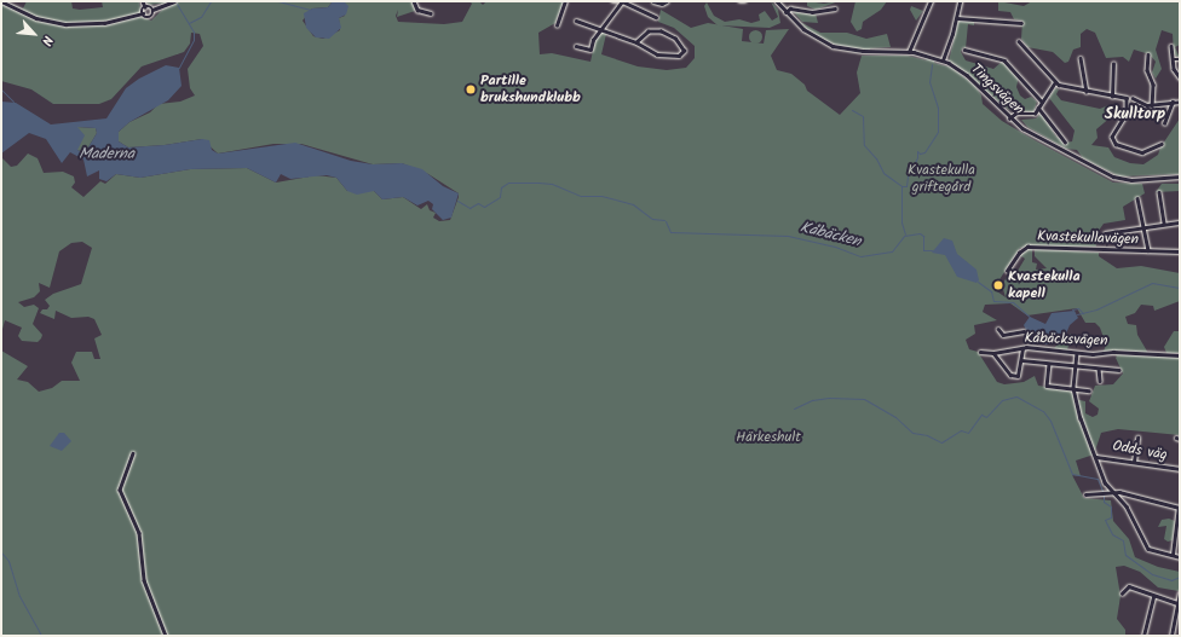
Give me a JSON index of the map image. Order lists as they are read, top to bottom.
{
  "streets": {
    "street": [
      "Tingsvägen",
      "Kvastekullavägen",
      "Kåbäcksvägen",
      "Odds väg"
    ]
  },
  "districts": ["Skulltorp"],
  "water": ["Maderna", "Kåbäcken"],
  "parks": ["Kvastekulla griftegård", "Härkeshult"],
  "places": ["Partille brukshundklubb", "Kvastekulla kapell"],
  "north": "bottom right"
}
